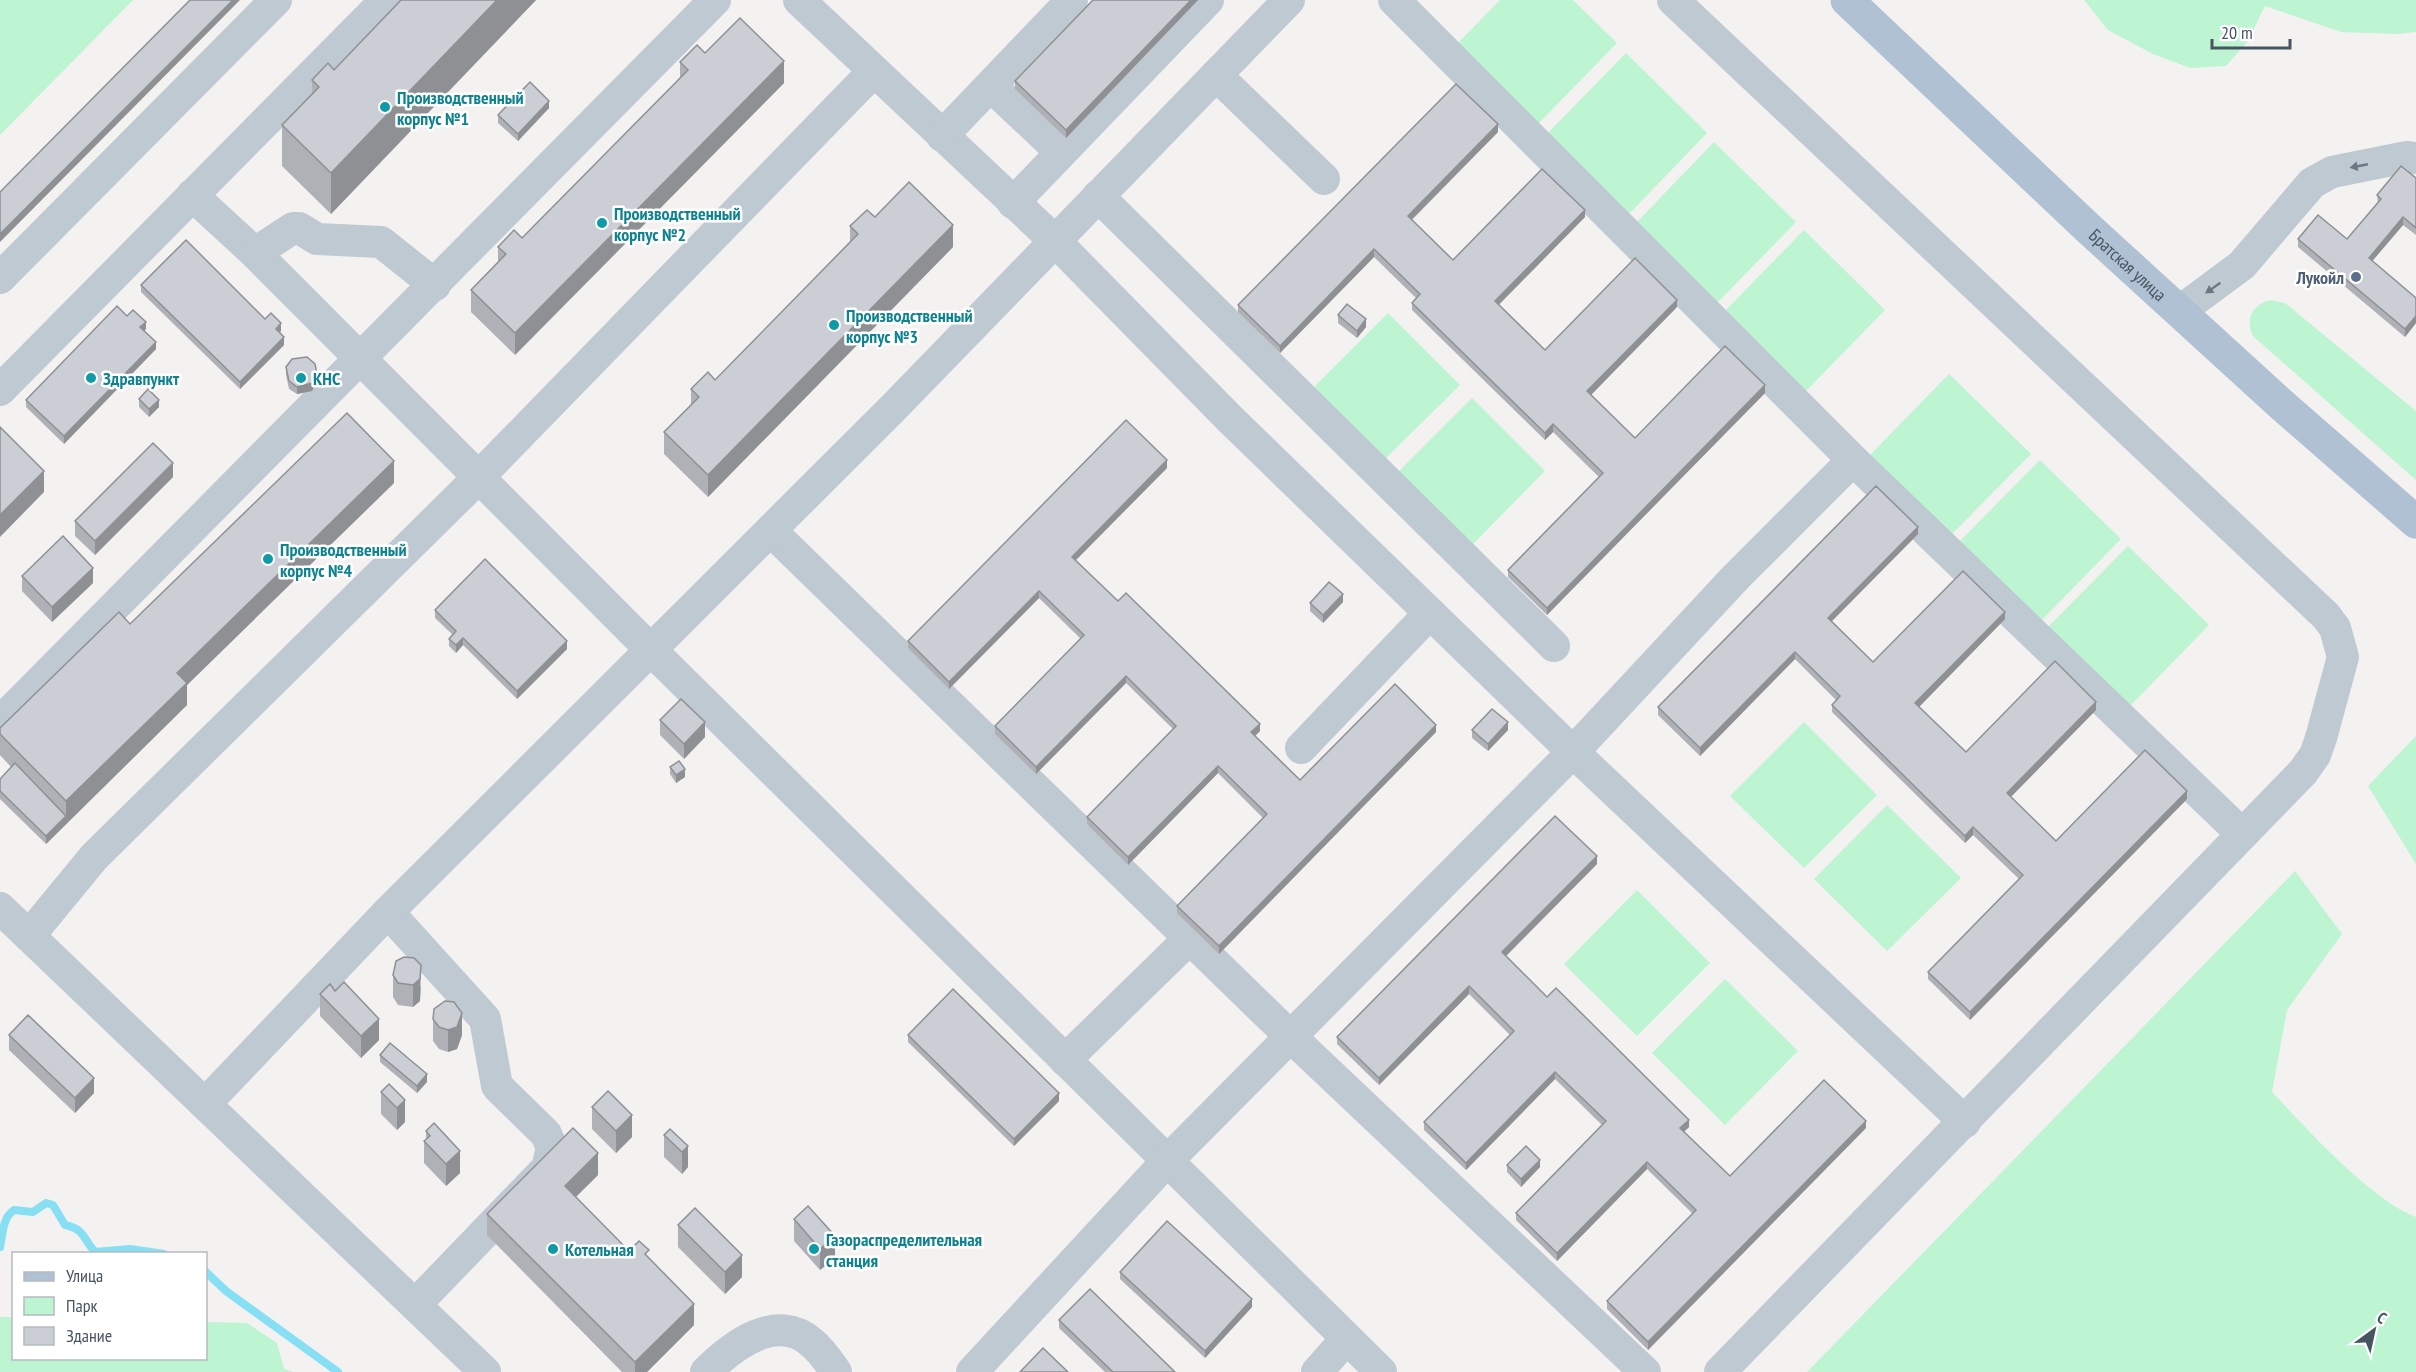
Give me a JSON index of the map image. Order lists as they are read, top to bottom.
{
  "streets": {
    "main road": ["Братская улица"]
  },
  "places": [
    "Производственный корпус №1",
    "Производственный корпус №2",
    "Лукойл",
    "Производственный корпус №3",
    "Здравпункт",
    "КНС",
    "Производственный корпус №4",
    "Котельная",
    "Газораспределительная станция"
  ],
  "legend": ["Улица", "Парк", "Здание"],
  "scale_bar": "20 m",
  "north": "top right"
}
